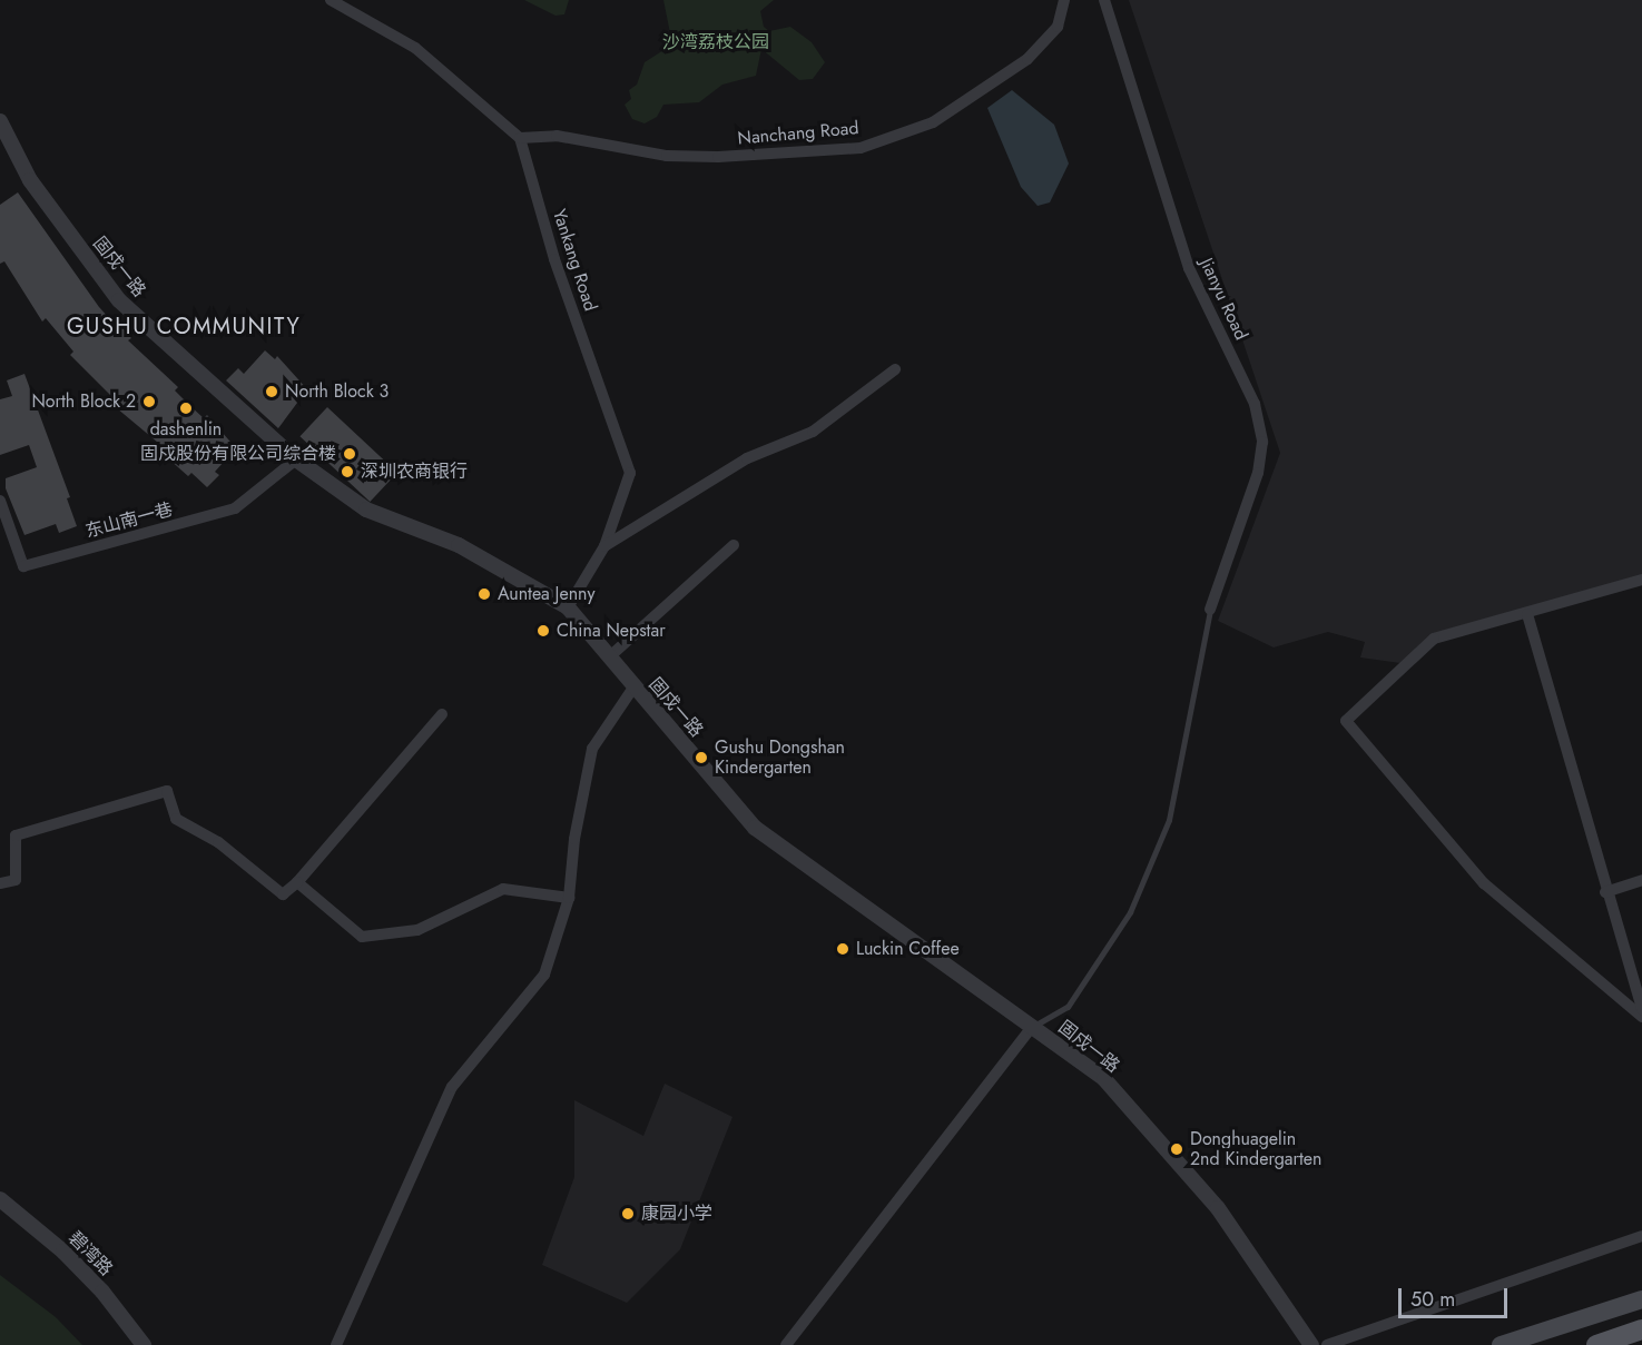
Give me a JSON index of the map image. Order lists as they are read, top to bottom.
{
  "streets": {
    "street": [
      "Nanchang Road",
      "Yankang Road",
      "固戍一路",
      "Jianyu Road",
      "东山南一巷",
      "碧湾路"
    ]
  },
  "crossings": [
    ["Nanchang Road", "Yankang Road"],
    ["Yankang Road", "固戍一路"],
    ["固戍一路", "东山南一巷"]
  ],
  "districts": ["GUSHU COMMUNITY"],
  "parks": ["沙湾荔枝公园"],
  "places": [
    "North Block 3",
    "North Block 2",
    "dashenlin",
    "固戍股份有限公司综合楼",
    "深圳农商银行",
    "Auntea Jenny",
    "China Nepstar",
    "Gushu Dongshan Kindergarten",
    "Luckin Coffee",
    "Donghuagelin 2nd Kindergarten",
    "康园小学"
  ],
  "scale_bar": "50 m"
}
